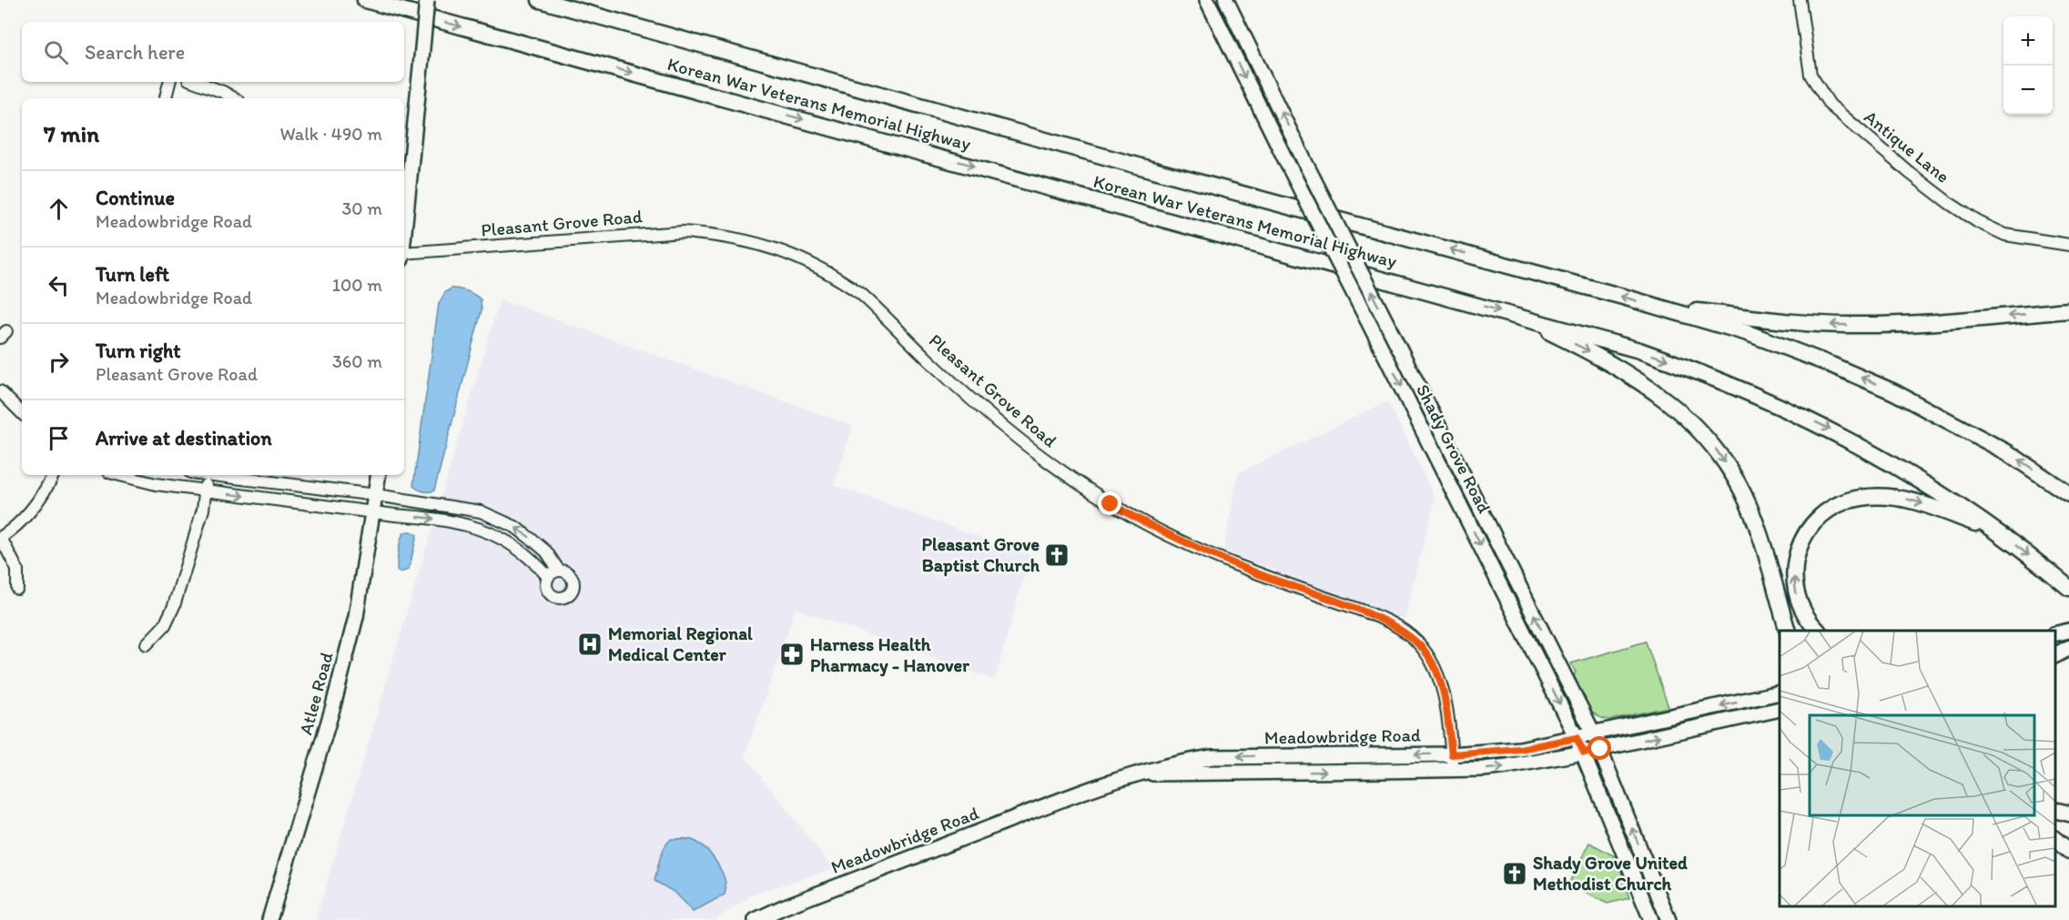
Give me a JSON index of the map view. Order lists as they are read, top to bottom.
{
  "streets": {
    "highway": ["Korean War Veterans Memorial Highway"],
    "main road": ["Shady Grove Road", "Atlee Road", "Meadowbridge Road"],
    "street": ["Antique Lane", "Pleasant Grove Road"]
  },
  "crossings": [
    ["Pleasant Grove Road", "Meadowbridge Road"],
    ["Shady Grove Road", "Meadowbridge Road"]
  ],
  "places": {
    "church": ["Pleasant Grove Baptist Church", "Shady Grove United Methodist Church"],
    "hospital": ["Memorial Regional Medical Center"],
    "pharmacy": ["Harness Health Pharmacy - Hanover"]
  },
  "page": {
    "map_buttons": ["+", "−"],
    "search": "Search here",
    "heading": ["7 min", "Walk · 490 m"],
    "list": [
      ["Continue", "Meadowbridge Road", "30 m"],
      ["Turn left", "Meadowbridge Road", "100 m"],
      ["Turn right", "Pleasant Grove Road", "360 m"],
      "Arrive at destination"
    ]
  }
}
